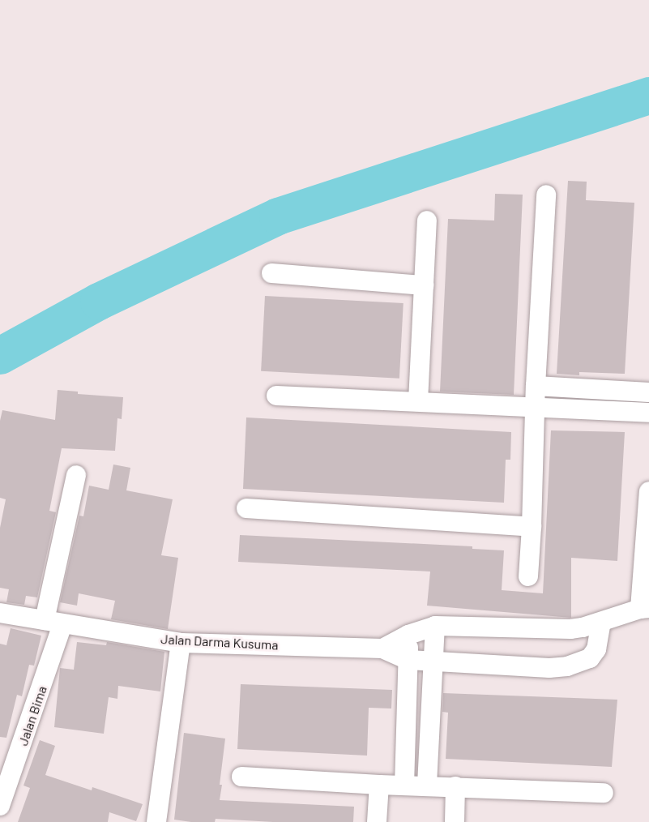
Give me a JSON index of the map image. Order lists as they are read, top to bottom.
{
  "streets": {
    "street": ["Jalan Darma Kusuma", "Jalan Bima"]
  },
  "crossings": [
    ["Jalan Darma Kusuma", "Jalan Bima"]
  ]
}
